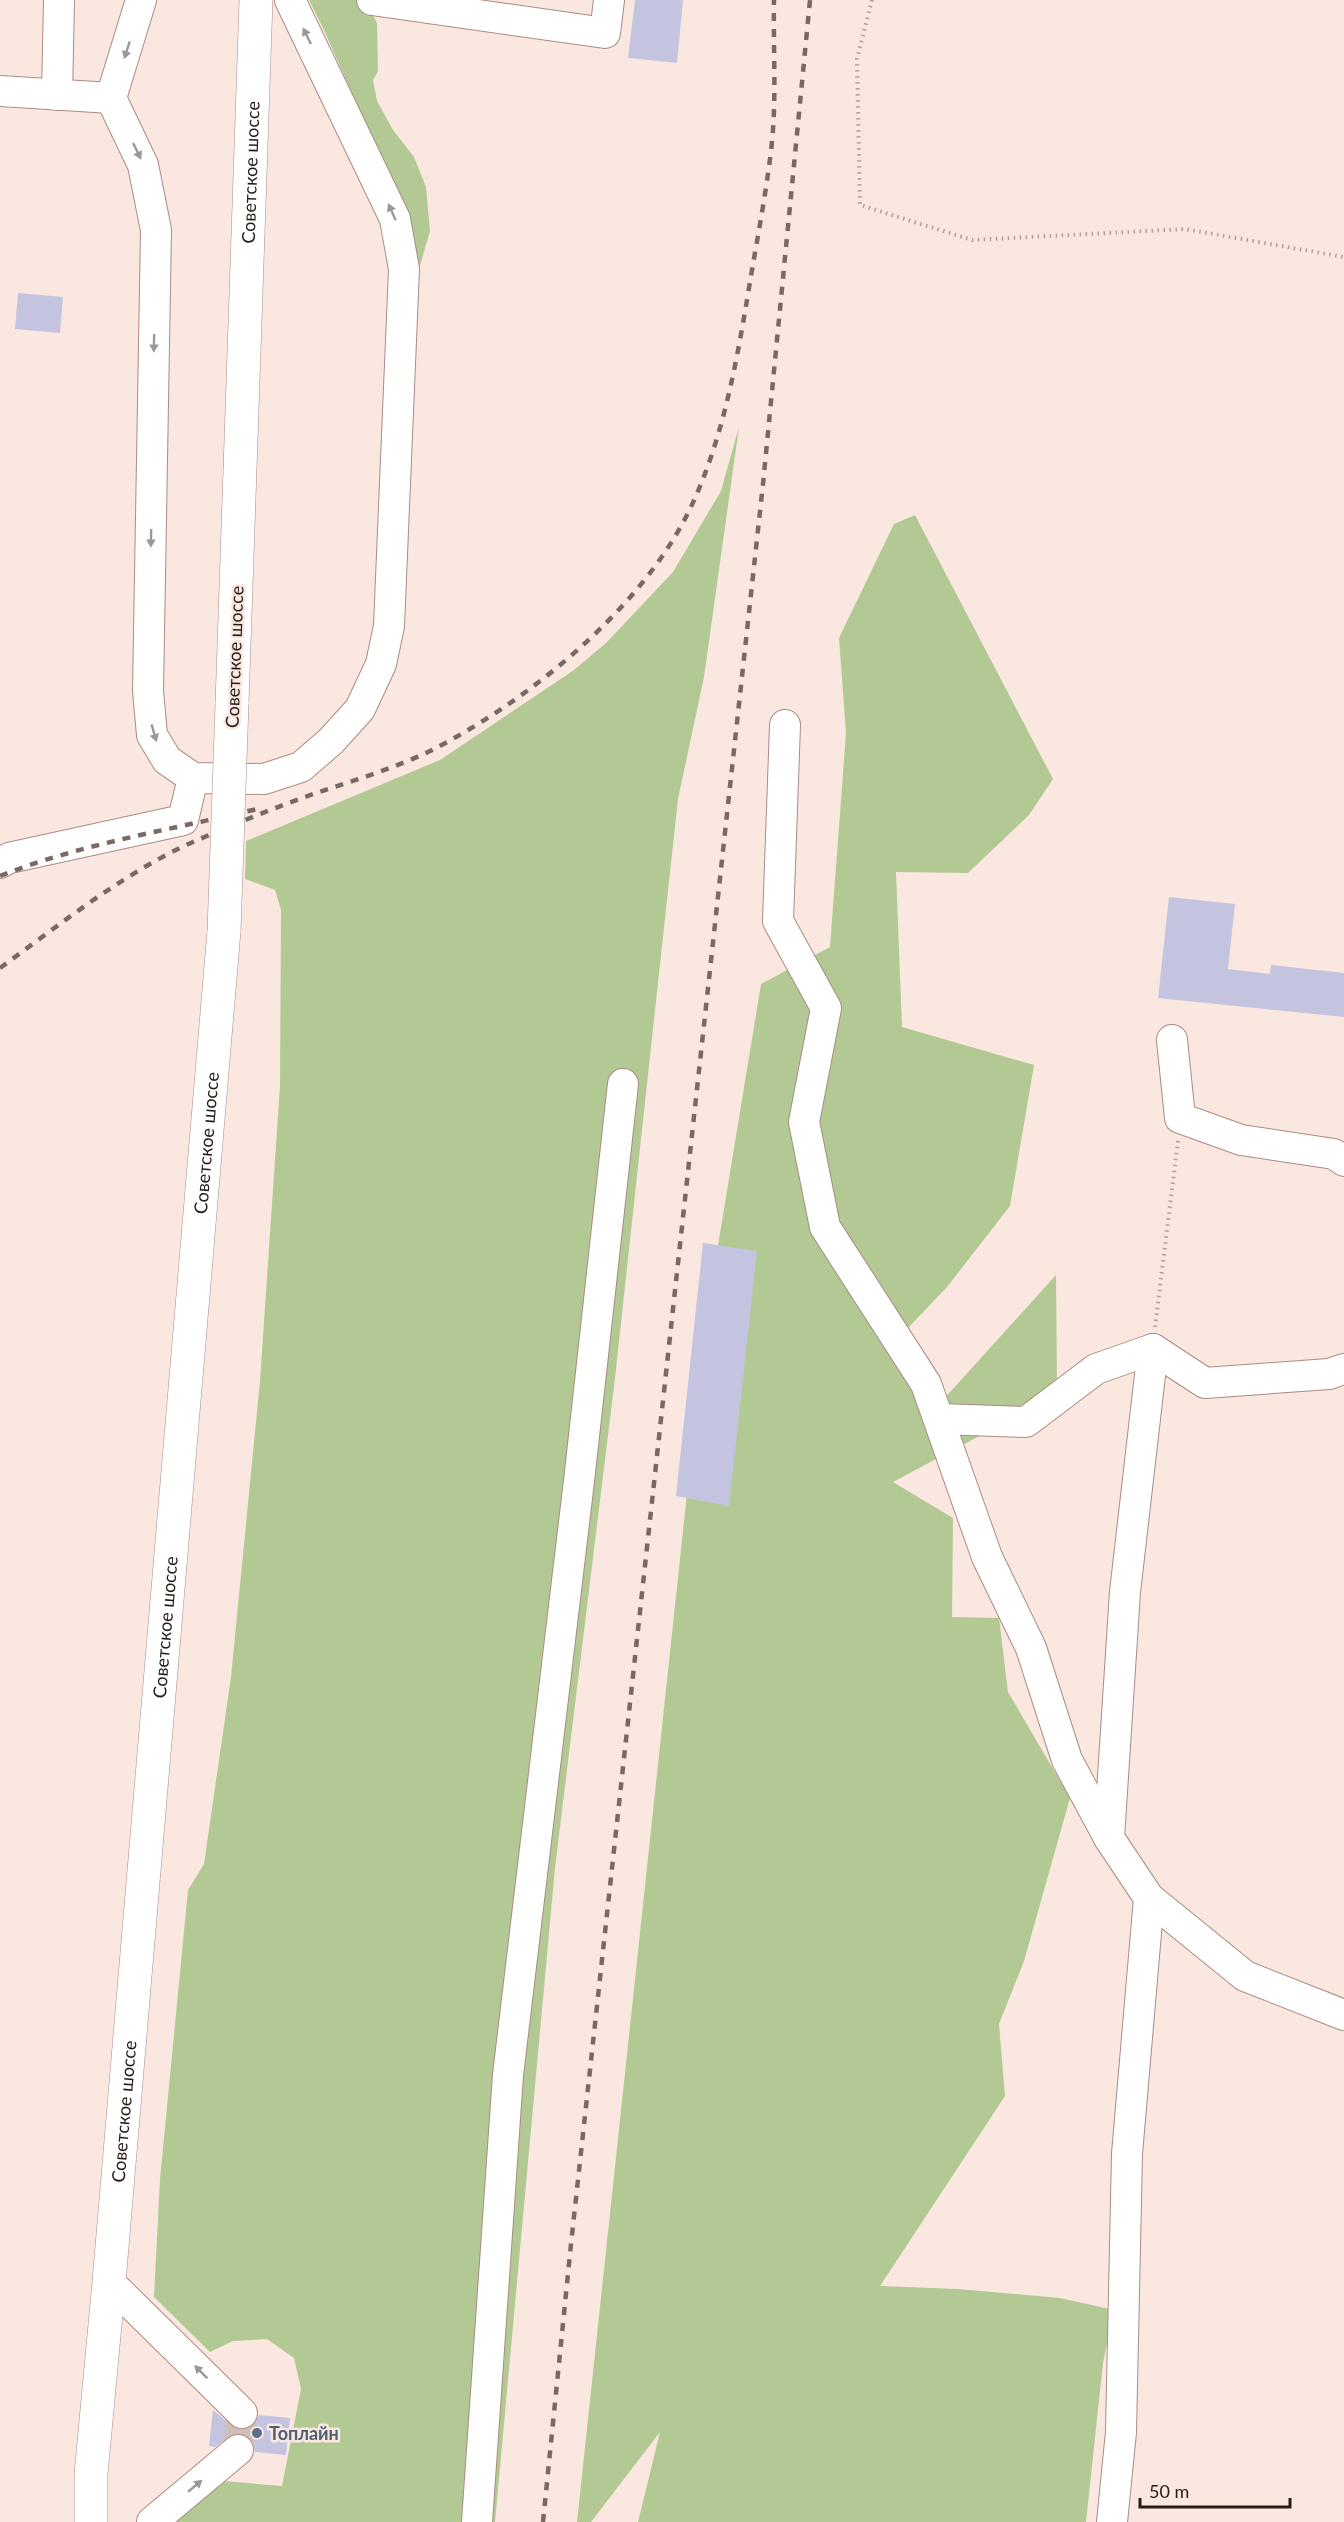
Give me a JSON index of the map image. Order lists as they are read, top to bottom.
{
  "streets": {
    "main road": ["Советское шоссе"]
  },
  "places": ["Топлайн"],
  "scale_bar": "50 m"
}
